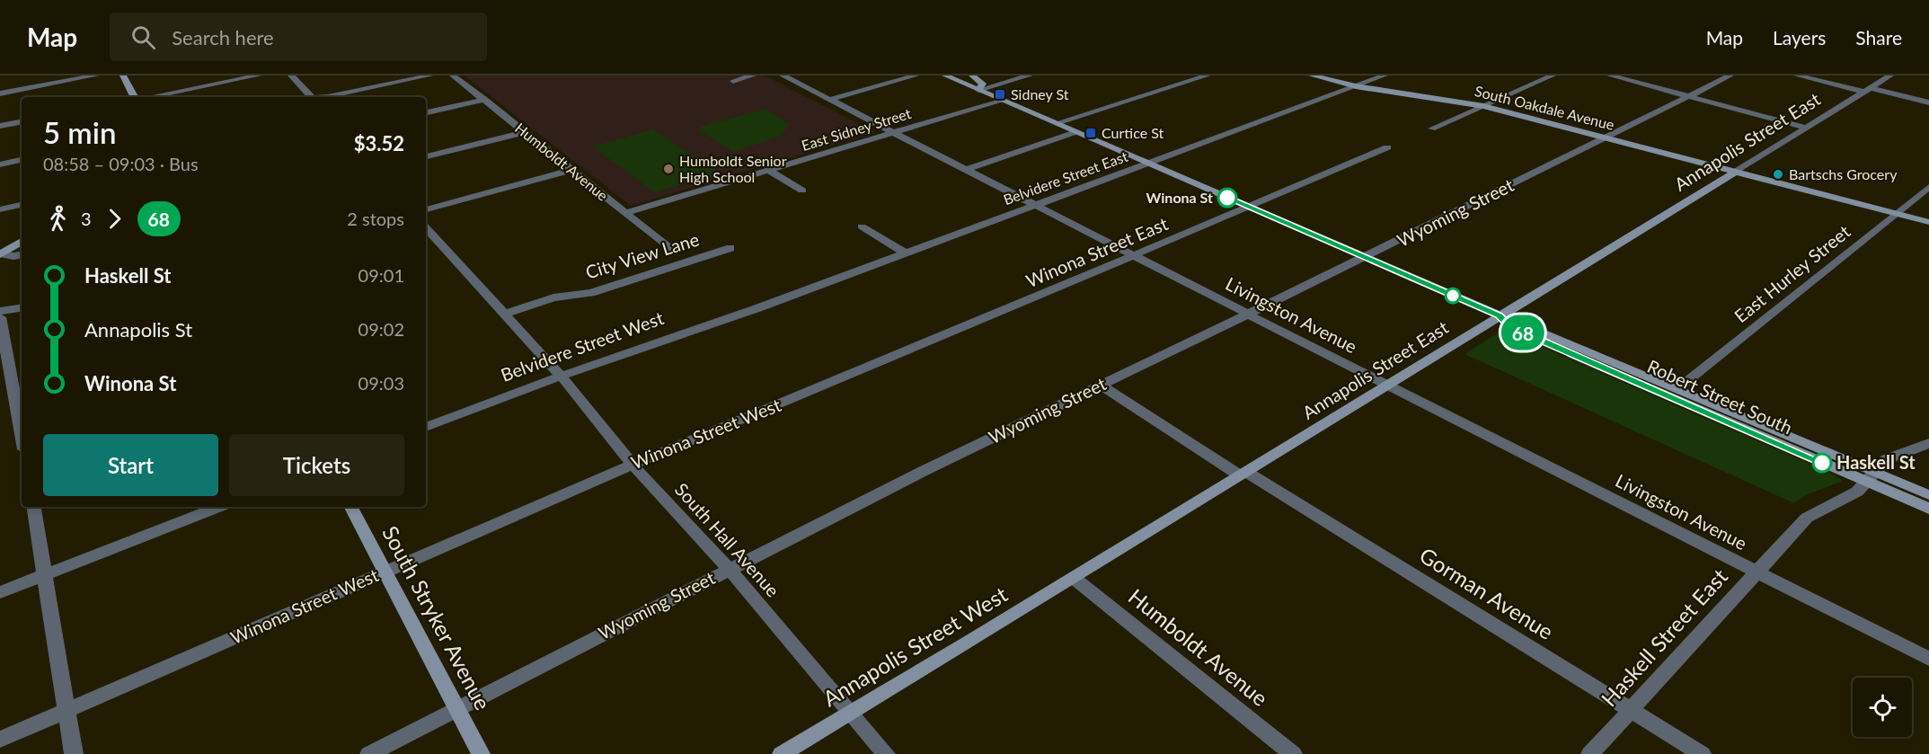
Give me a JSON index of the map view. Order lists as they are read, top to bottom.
{
  "streets": {
    "street": [
      "South Oakdale Avenue",
      "East Sidney Street",
      "Annapolis Street East",
      "Humboldt Avenue",
      "Belvidere Street East",
      "Wyoming Street",
      "Winona Street East",
      "City View Lane",
      "East Hurley Street",
      "Livingston Avenue",
      "Belvidere Street West",
      "Robert Street South",
      "Winona Street West",
      "South Hall Avenue",
      "Gorman Avenue",
      "South Stryker Avenue",
      "Haskell Street East",
      "Annapolis Street West"
    ]
  },
  "crossings": [
    ["South Oakdale Avenue", "Annapolis Street East"],
    ["South Oakdale Avenue", "Belvidere Street East"],
    ["South Oakdale Avenue", "Wyoming Street"],
    ["South Oakdale Avenue", "East Hurley Street"],
    ["East Sidney Street", "Humboldt Avenue"],
    ["East Sidney Street", "Livingston Avenue"],
    ["East Sidney Street", "Robert Street South"],
    ["Annapolis Street East", "Humboldt Avenue"],
    ["Annapolis Street East", "Livingston Avenue"],
    ["Annapolis Street East", "Robert Street South"],
    ["Annapolis Street East", "Gorman Avenue"],
    ["Annapolis Street East", "Annapolis Street West"],
    ["Humboldt Avenue", "Annapolis Street West"],
    ["Belvidere Street East", "Livingston Avenue"],
    ["Belvidere Street East", "Belvidere Street West"],
    ["Belvidere Street East", "Robert Street South"],
    ["Wyoming Street", "Livingston Avenue"],
    ["Wyoming Street", "Robert Street South"],
    ["Wyoming Street", "South Hall Avenue"],
    ["Wyoming Street", "Gorman Avenue"],
    ["Wyoming Street", "South Stryker Avenue"],
    ["Winona Street East", "Livingston Avenue"],
    ["Winona Street East", "Robert Street South"],
    ["Winona Street East", "Winona Street West"],
    ["City View Lane", "South Hall Avenue"],
    ["East Hurley Street", "Robert Street South"],
    ["Livingston Avenue", "Haskell Street East"],
    ["Belvidere Street West", "South Hall Avenue"],
    ["Robert Street South", "Haskell Street East"],
    ["Winona Street West", "South Hall Avenue"],
    ["Winona Street West", "South Stryker Avenue"],
    ["South Hall Avenue", "Annapolis Street West"],
    ["Gorman Avenue", "Haskell Street East"]
  ],
  "places": {
    "transit": ["Sidney St", "Curtice St"],
    "other": [
      "Humboldt Senior High School",
      "Bartschs Grocery",
      "Winona St",
      "Haskell St"
    ]
  },
  "lines": ["bus line 68"],
  "page": {
    "header": "Map",
    "search": "Search here",
    "nav": ["Map", "Layers", "Share"],
    "on_map": "68",
    "heading": ["5 min", "08:58 – 09:03 · Bus", "$3.52"],
    "legs": ["3", "68", "2 stops"],
    "list": [
      {
        "name": "Haskell St",
        "value": "09:01"
      },
      {
        "name": "Annapolis St",
        "value": "09:02"
      },
      {
        "name": "Winona St",
        "value": "09:03"
      }
    ],
    "buttons": ["Start", "Tickets"]
  }
}
